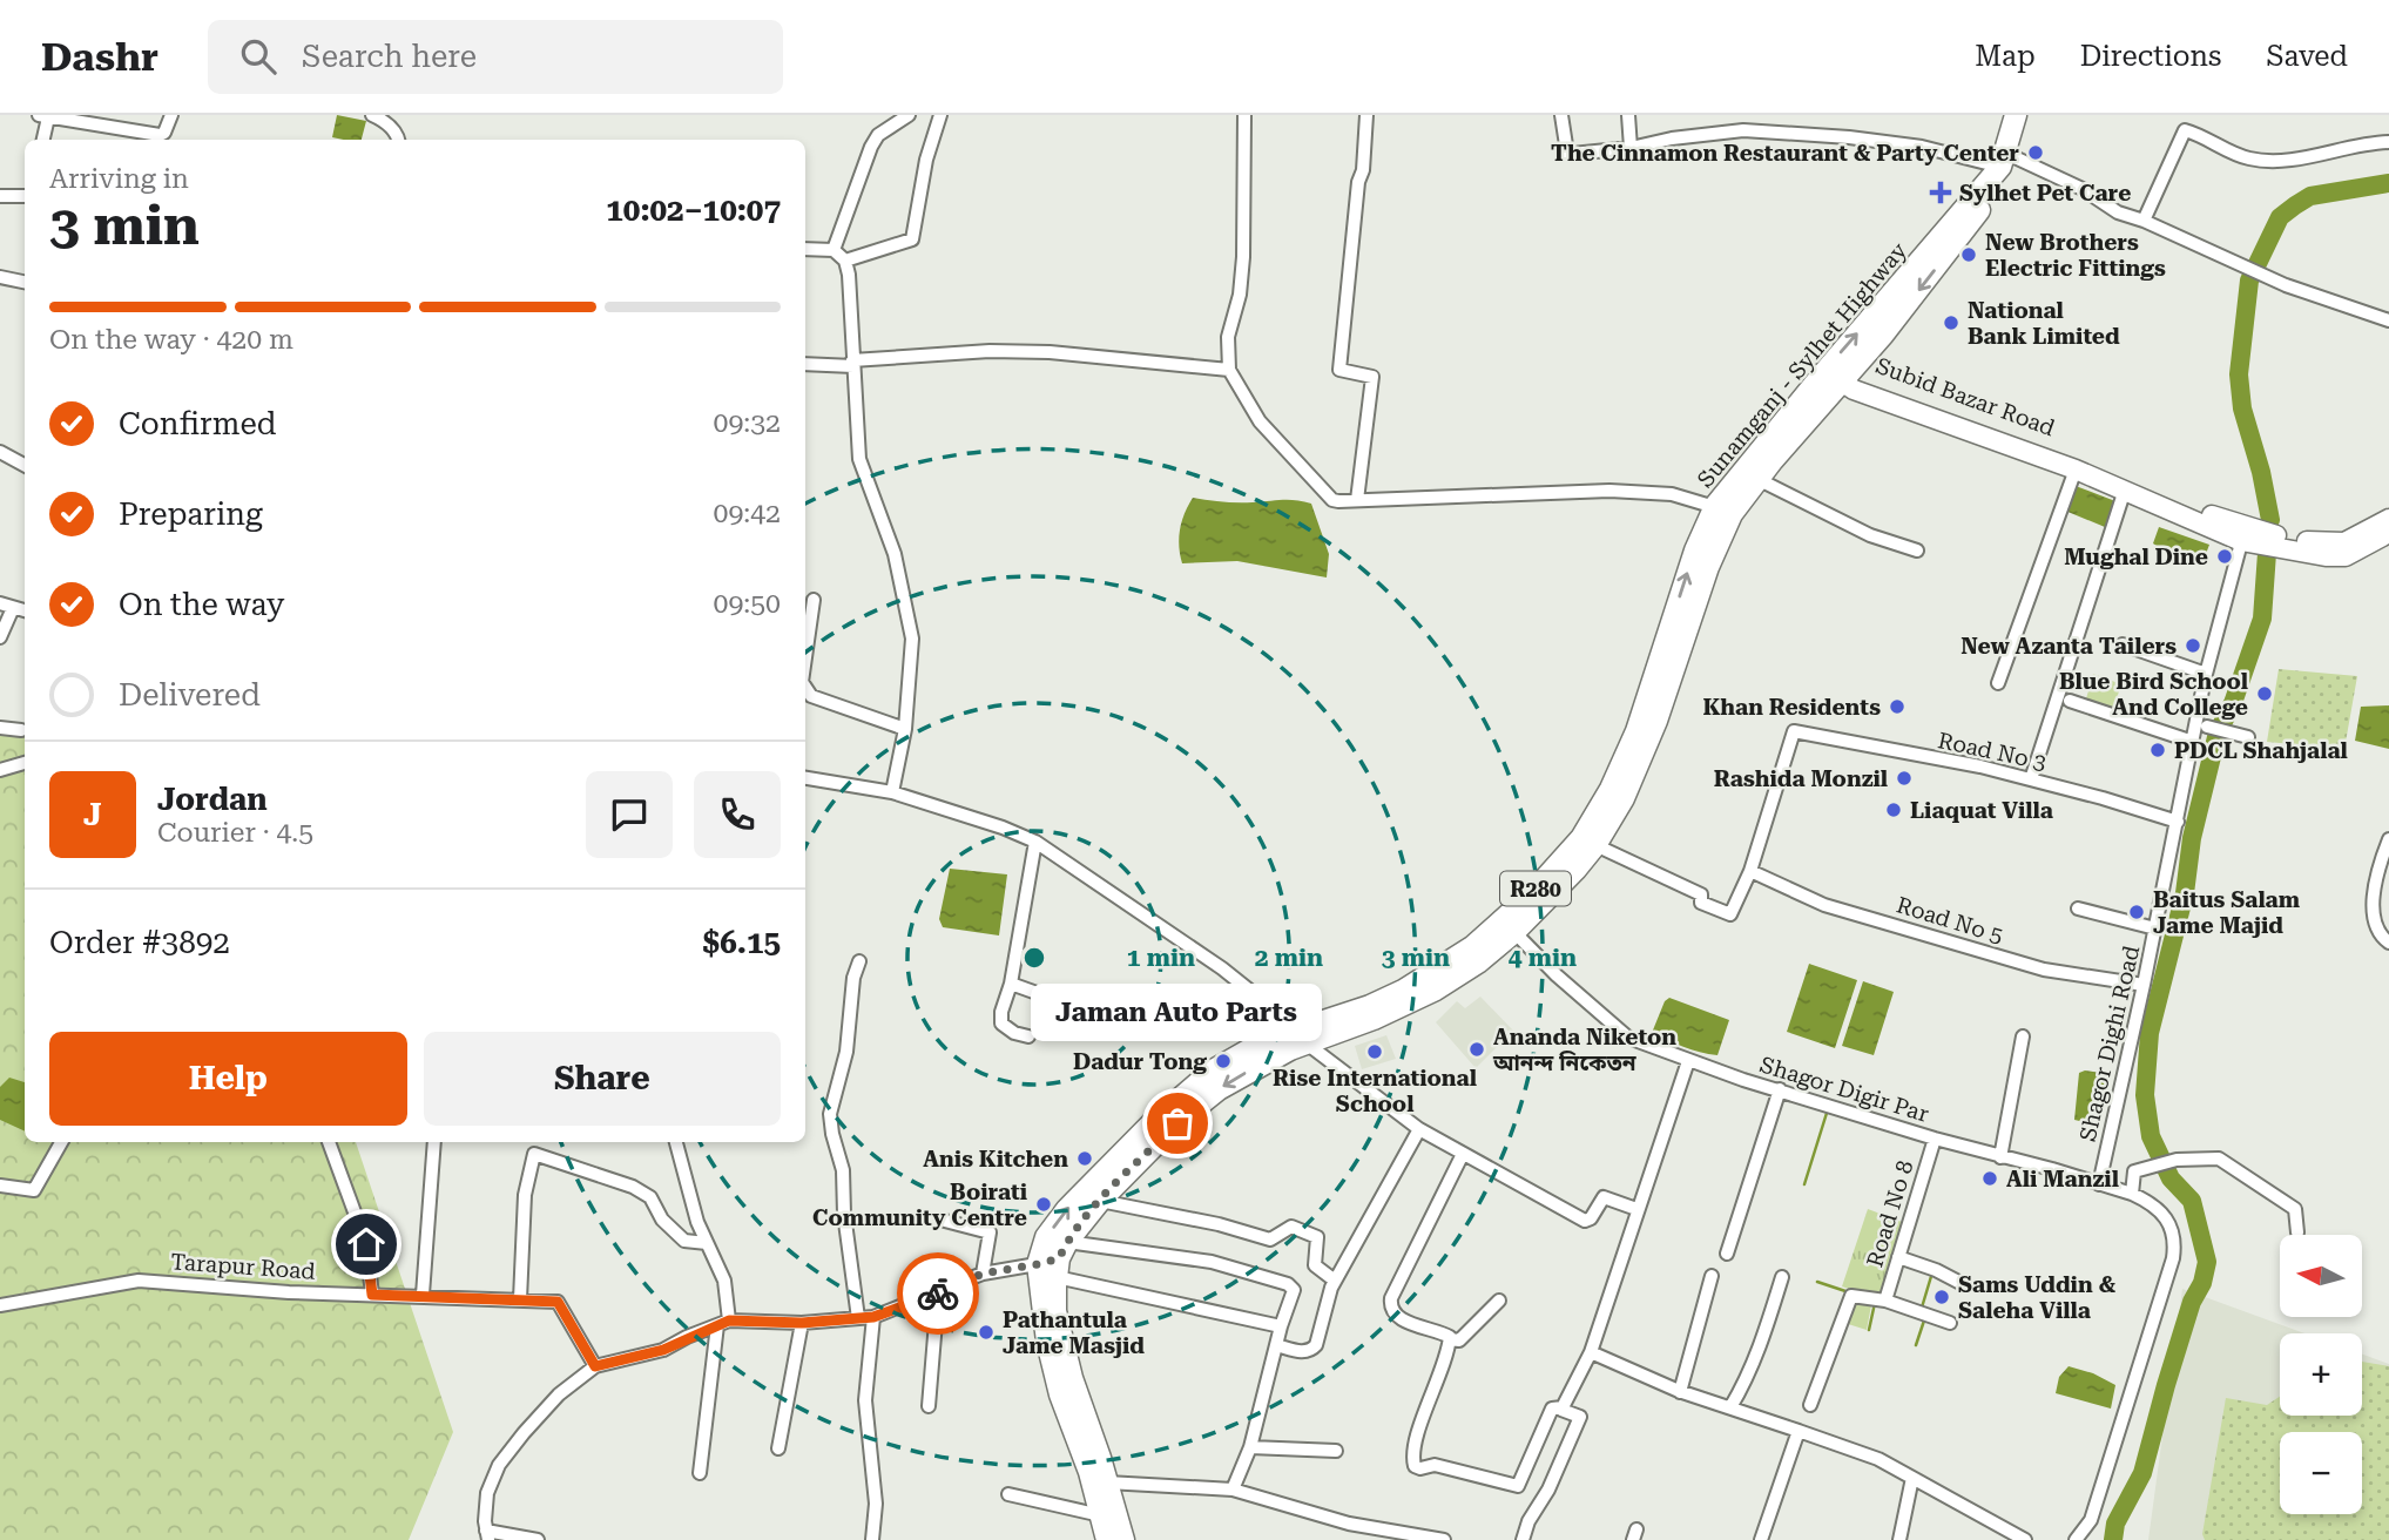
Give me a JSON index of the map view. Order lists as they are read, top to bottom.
{
  "streets": {
    "main road": ["Sunamganj - Sylhet Highway", "Subid Bazar Road", "R280"],
    "street": [
      "Road No 3",
      "Road No 5",
      "Shagor Dighi Road",
      "Shagor Digir Par",
      "Road No 8",
      "Tarapur Road"
    ]
  },
  "crossings": [
    ["Sunamganj - Sylhet Highway", "Subid Bazar Road"],
    ["Sunamganj - Sylhet Highway", "Shagor Digir Par"],
    ["Subid Bazar Road", "Shagor Dighi Road"],
    ["Road No 3", "Road No 5"],
    ["Road No 3", "Shagor Dighi Road"],
    ["Road No 5", "Shagor Dighi Road"],
    ["Shagor Dighi Road", "Shagor Digir Par"],
    ["Shagor Digir Par", "Road No 8"]
  ],
  "places": {
    "other": [
      "The Cinnamon Restaurant & Party Center",
      "New Brothers Electric Fittings",
      "National Bank Limited",
      "Mughal Dine",
      "New Azanta Tailers",
      "Blue Bird School And College",
      "Khan Residents",
      "PDCL Shahjalal",
      "Rashida Monzil",
      "Liaquat Villa",
      "Baitus Salam Jame Majid",
      "Ananda Niketon আনন্দ নিকেতন",
      "Rise International School",
      "Dadur Tong",
      "Jaman Auto Parts",
      "Anis Kitchen",
      "Ali Manzil",
      "Boirati Community Centre",
      "Sams Uddin & Saleha Villa",
      "Pathantula Jame Masjid"
    ],
    "health": ["Sylhet Pet Care"]
  },
  "north": "left",
  "page": {
    "header": "Dashr",
    "search": "Search here",
    "nav": ["Map", "Directions", "Saved"],
    "heading": ["3 min", "Arriving in", "10:02–10:07"],
    "panel": [
      "Jordan",
      "Courier · 4.5",
      "Order #3892",
      "$6.15"
    ],
    "bar": "On the way · 420 m",
    "list": [
      ["Confirmed", "09:32"],
      ["Preparing", "09:42"],
      ["On the way", "09:50"],
      "Delivered"
    ],
    "round": "J",
    "bubble": "Jaman Auto Parts",
    "buttons": ["Help", "Share"],
    "map_buttons": ["+", "−"]
  },
  "rings": [
    "1 min",
    "2 min",
    "3 min",
    "4 min"
  ]
}
